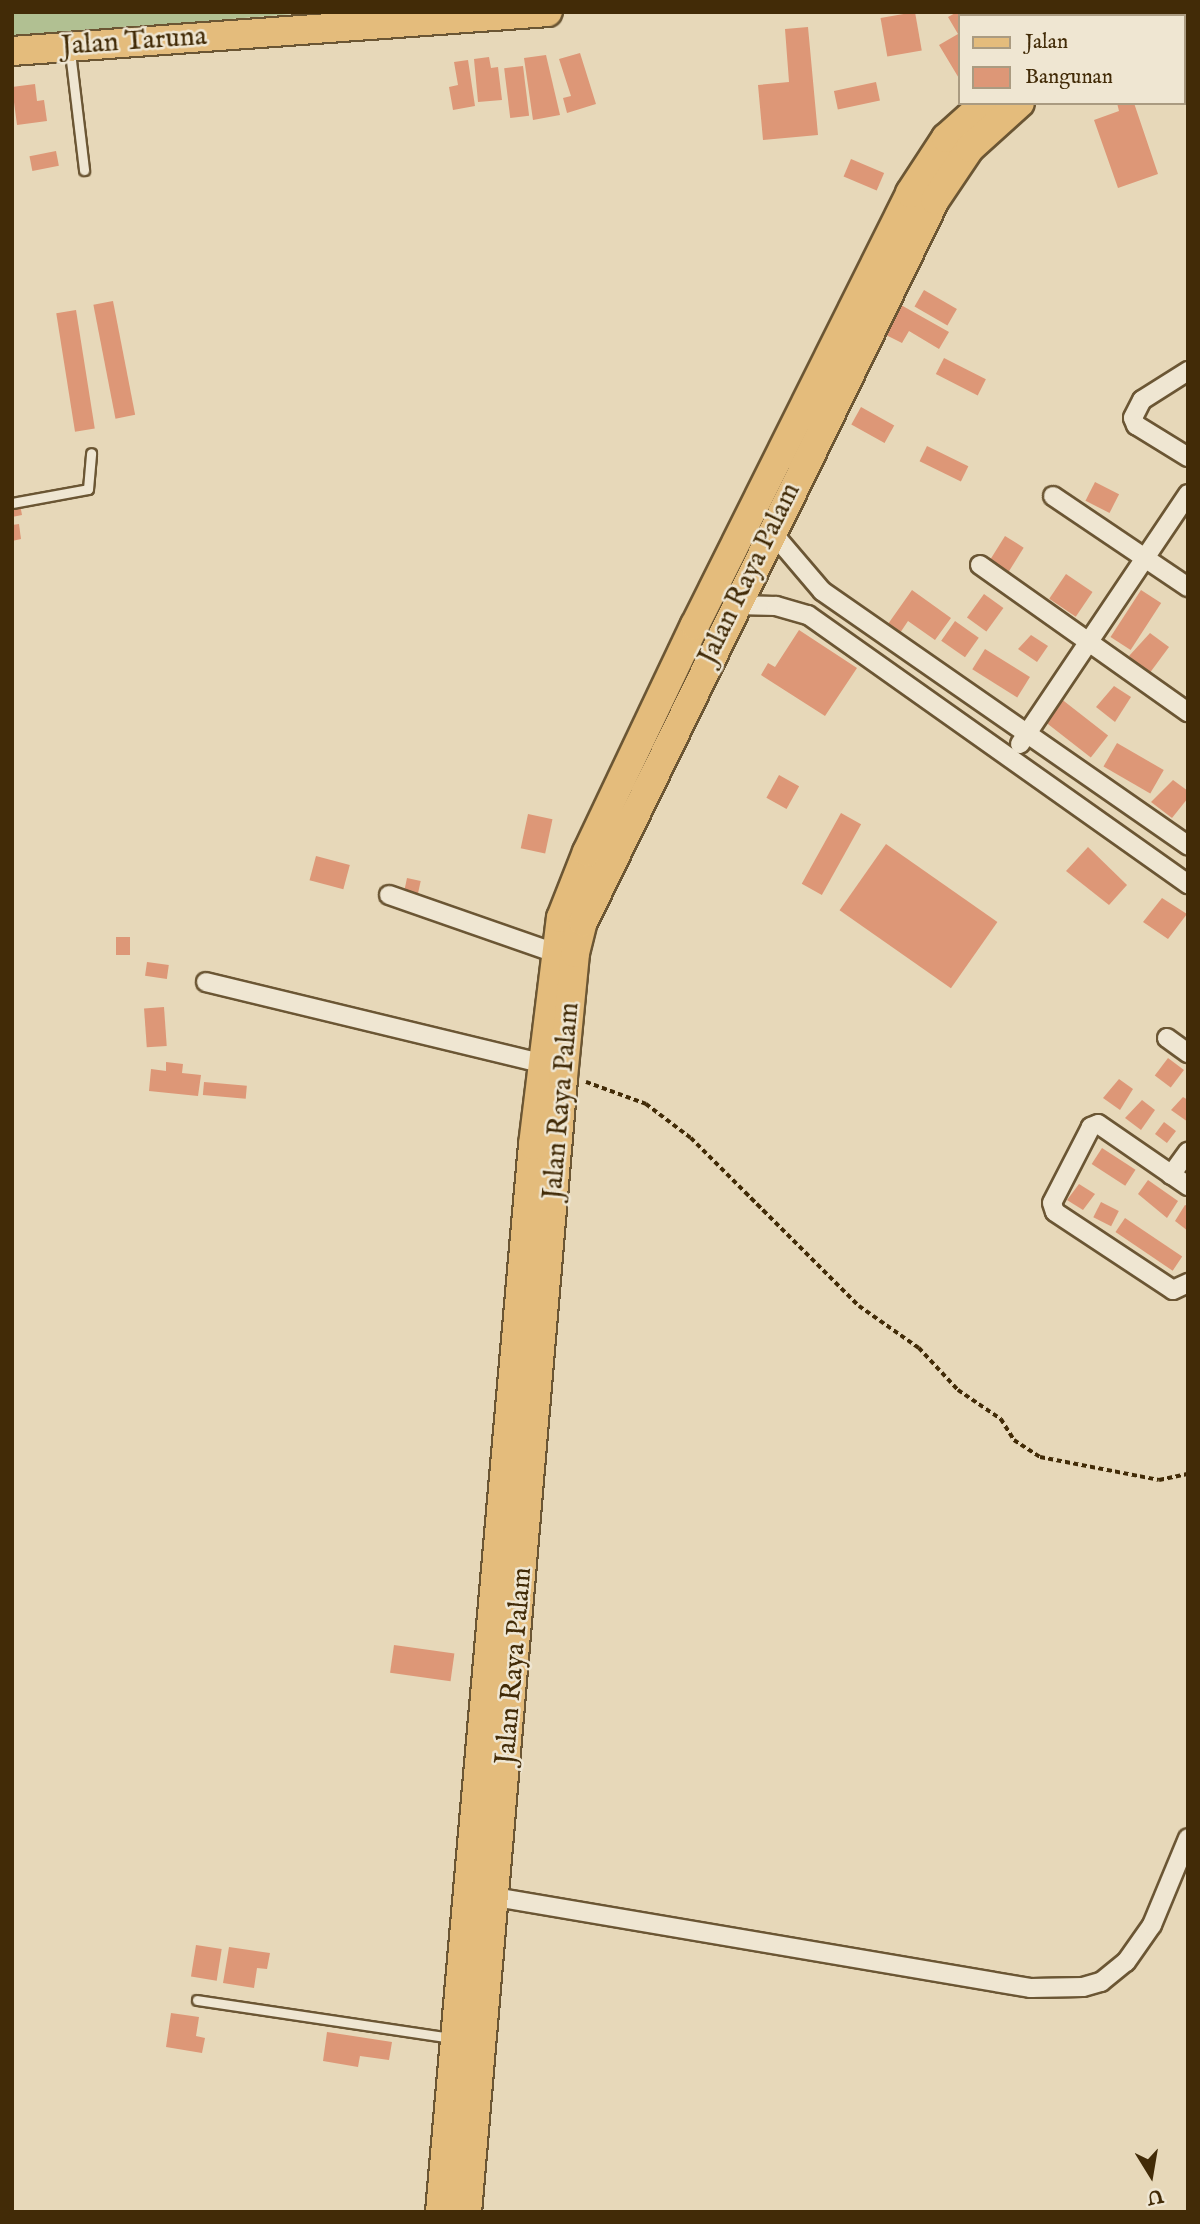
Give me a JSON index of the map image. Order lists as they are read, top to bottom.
{
  "streets": {
    "main road": ["Jalan Taruna", "Jalan Raya Palam"]
  },
  "legend": ["Jalan", "Bangunan"],
  "north": "bottom"
}
